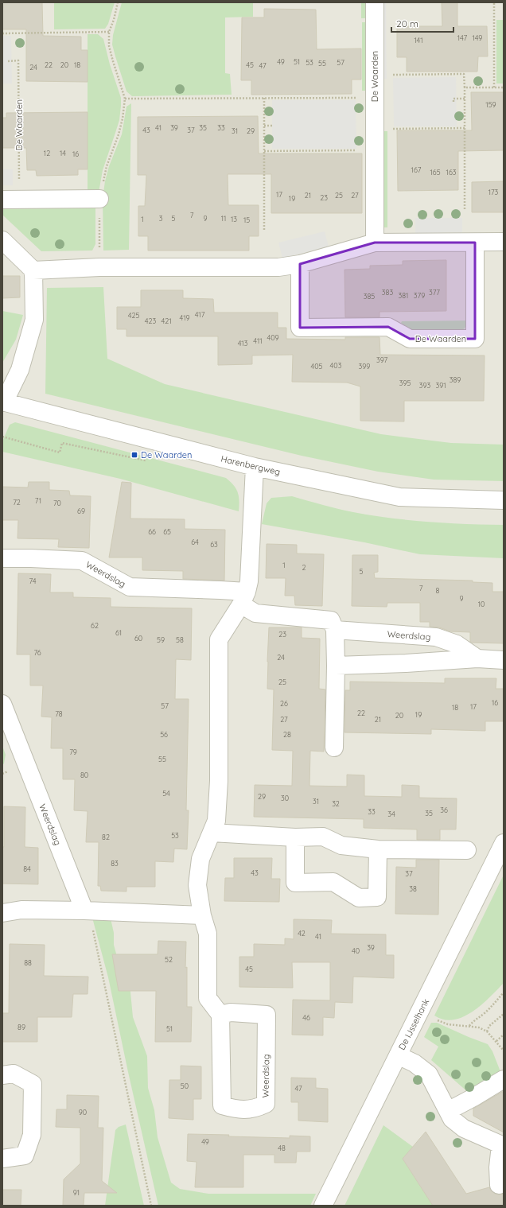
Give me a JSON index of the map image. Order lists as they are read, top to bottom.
{
  "streets": {
    "street": [
      "De Waarden",
      "Harenbergweg",
      "Weerdslag",
      "De IJsselhank"
    ]
  },
  "places": {
    "transit": ["De Waarden"]
  },
  "house_numbers": [
    "147",
    "149",
    "141",
    "49",
    "51",
    "53",
    "57",
    "55",
    "22",
    "20",
    "18",
    "45",
    "47",
    "24",
    "159",
    "41",
    "39",
    "35",
    "33",
    "43",
    "37",
    "31",
    "29",
    "12",
    "14",
    "16",
    "167",
    "165",
    "163",
    "173",
    "17",
    "21",
    "25",
    "27",
    "23",
    "19",
    "7",
    "3",
    "5",
    "9",
    "11",
    "1",
    "13",
    "15",
    "383",
    "377",
    "381",
    "379",
    "385",
    "417",
    "425",
    "419",
    "423",
    "421",
    "409",
    "411",
    "413",
    "397",
    "403",
    "405",
    "399",
    "389",
    "395",
    "393",
    "391",
    "71",
    "72",
    "70",
    "69",
    "66",
    "65",
    "64",
    "63",
    "1",
    "2",
    "5",
    "74",
    "7",
    "8",
    "9",
    "10",
    "62",
    "61",
    "23",
    "60",
    "59",
    "58",
    "76",
    "24",
    "25",
    "16",
    "26",
    "57",
    "17",
    "18",
    "22",
    "78",
    "19",
    "20",
    "27",
    "21",
    "56",
    "28",
    "79",
    "55",
    "80",
    "54",
    "29",
    "30",
    "31",
    "32",
    "36",
    "33",
    "35",
    "34",
    "53",
    "82",
    "83",
    "84",
    "43",
    "37",
    "38",
    "42",
    "41",
    "39",
    "40",
    "52",
    "88",
    "45",
    "46",
    "89",
    "51",
    "50",
    "47",
    "90",
    "49",
    "48",
    "91"
  ],
  "scale_bar": "20 m"
}
